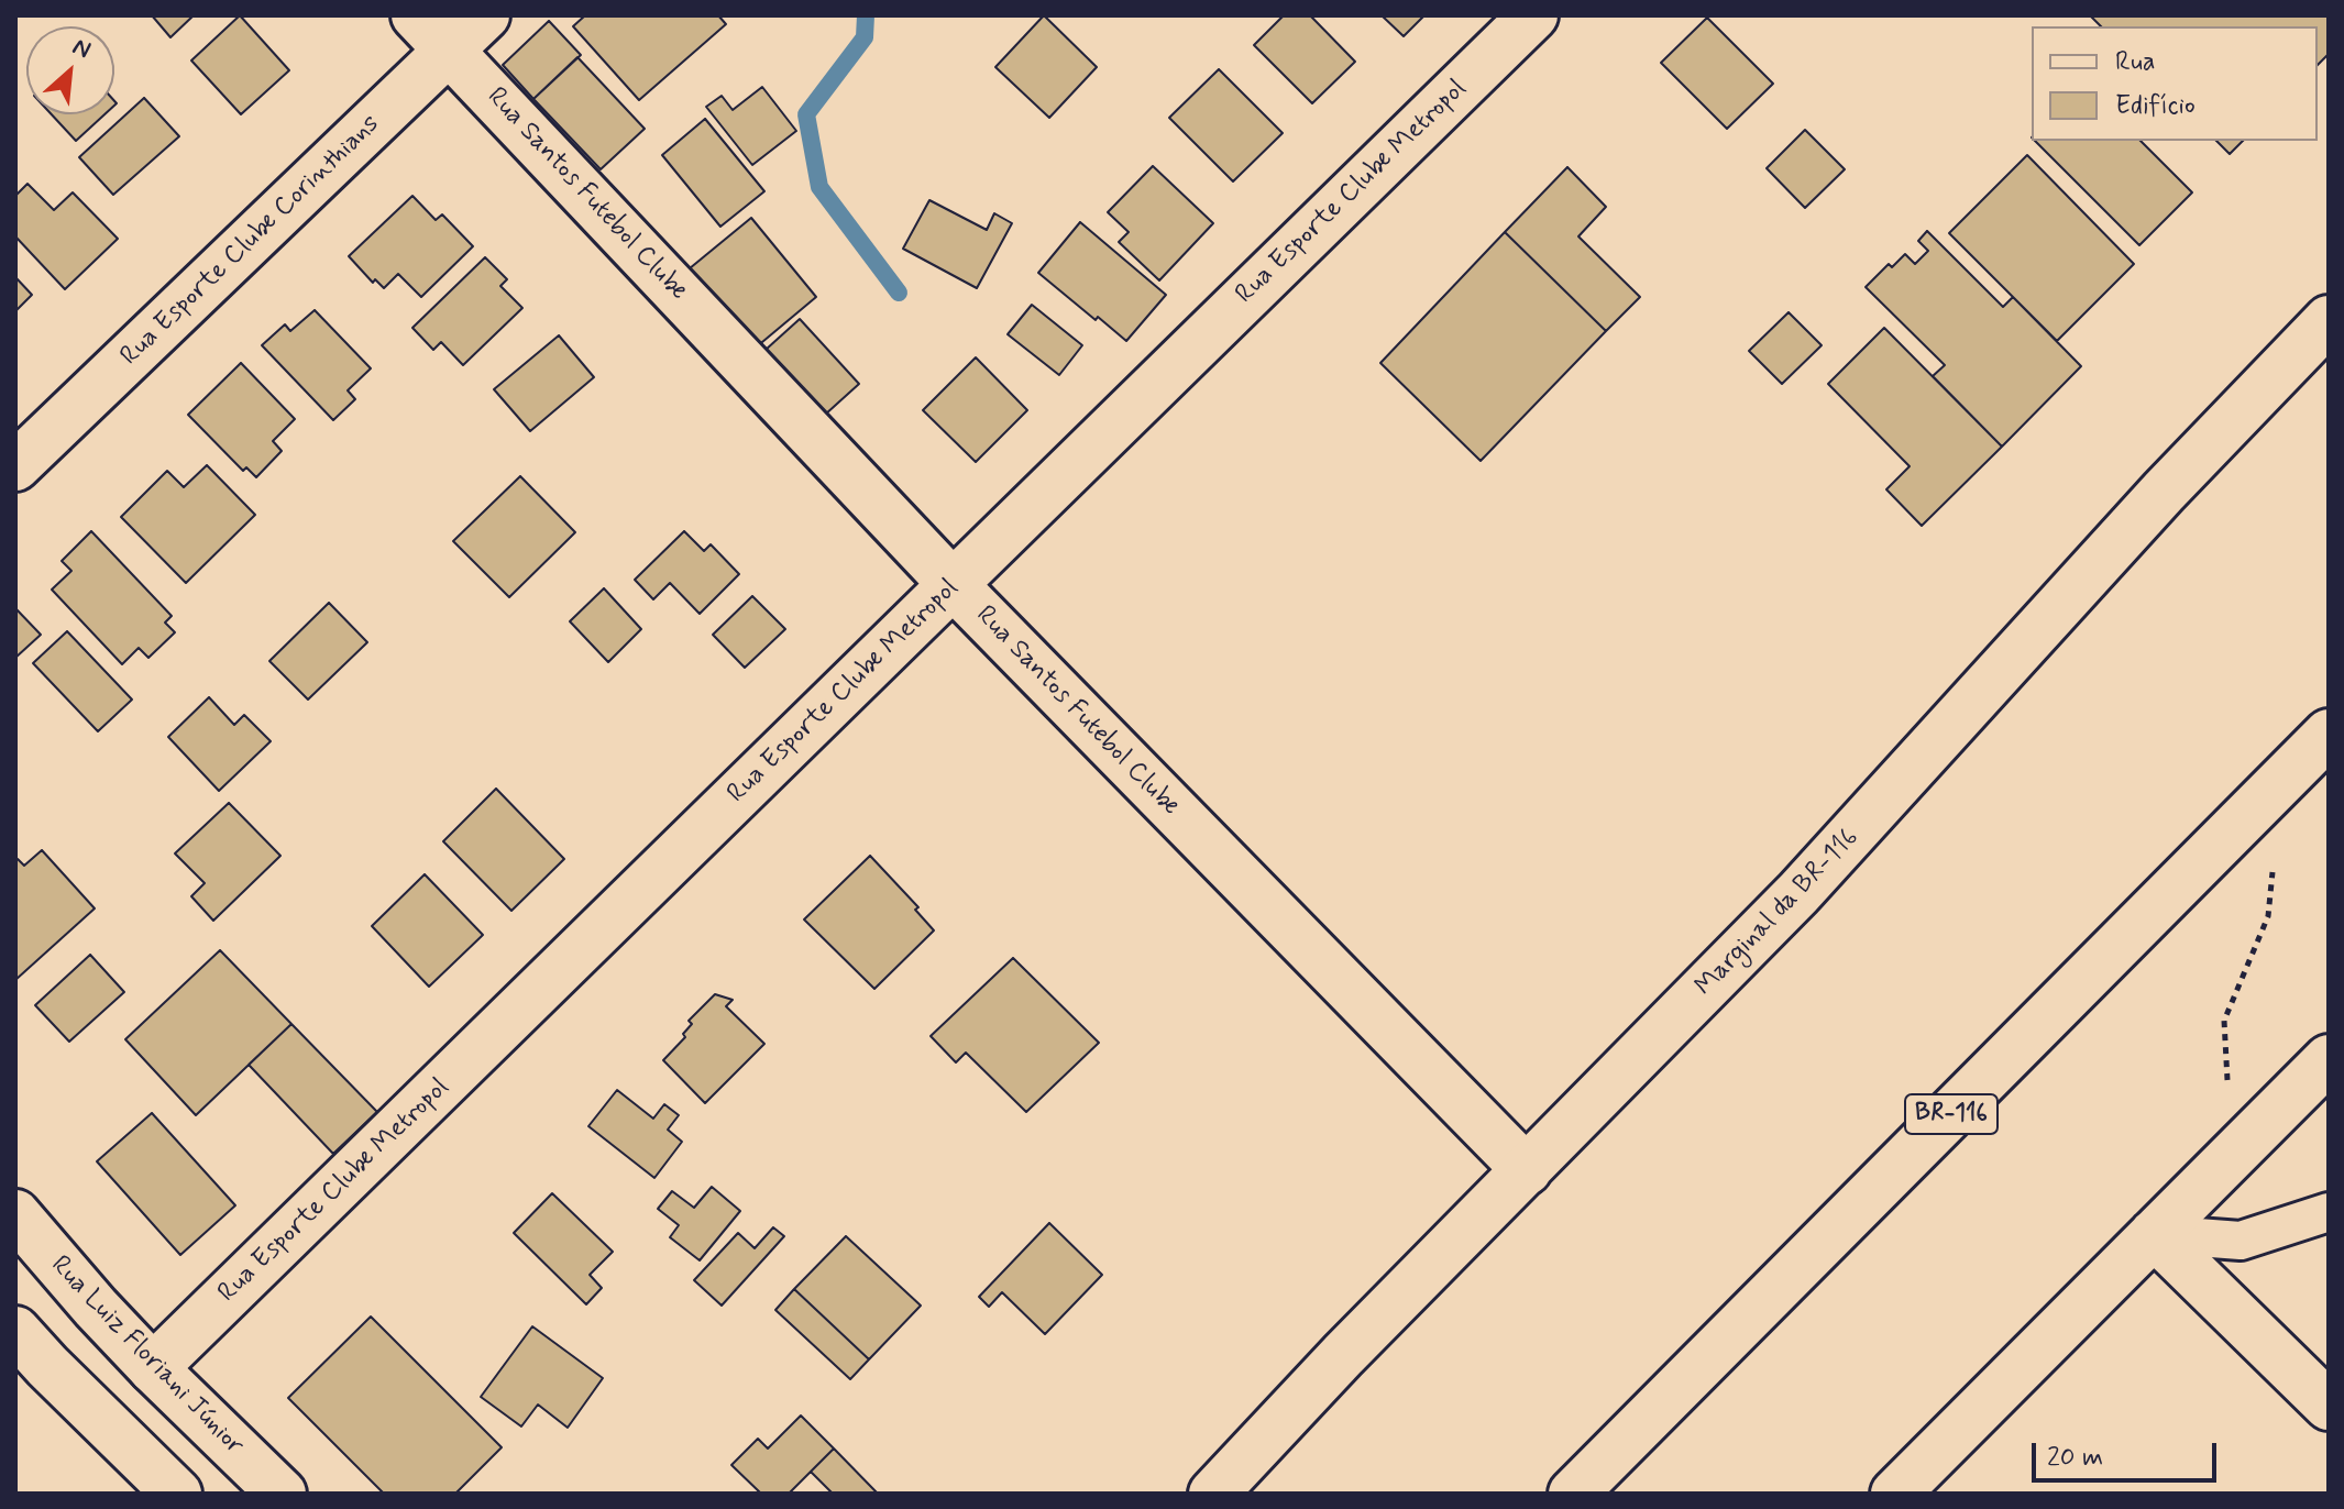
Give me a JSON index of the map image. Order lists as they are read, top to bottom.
{
  "streets": {
    "main road": [
      "Rua Esporte Clube Metropol",
      "Rua Santos Futebol Clube",
      "Rua Esporte Clube Corinthians",
      "Marginal da BR-116",
      "BR-116",
      "Rua Luiz Floriani Júnior"
    ]
  },
  "crossings": [
    ["Rua Esporte Clube Metropol", "Rua Santos Futebol Clube"],
    ["Rua Esporte Clube Metropol", "Rua Luiz Floriani Júnior"],
    ["Rua Santos Futebol Clube", "Rua Esporte Clube Corinthians"],
    ["Rua Santos Futebol Clube", "Marginal da BR-116"]
  ],
  "legend": ["Rua", "Edifício"],
  "scale_bar": "20 m",
  "north": "top right"
}
